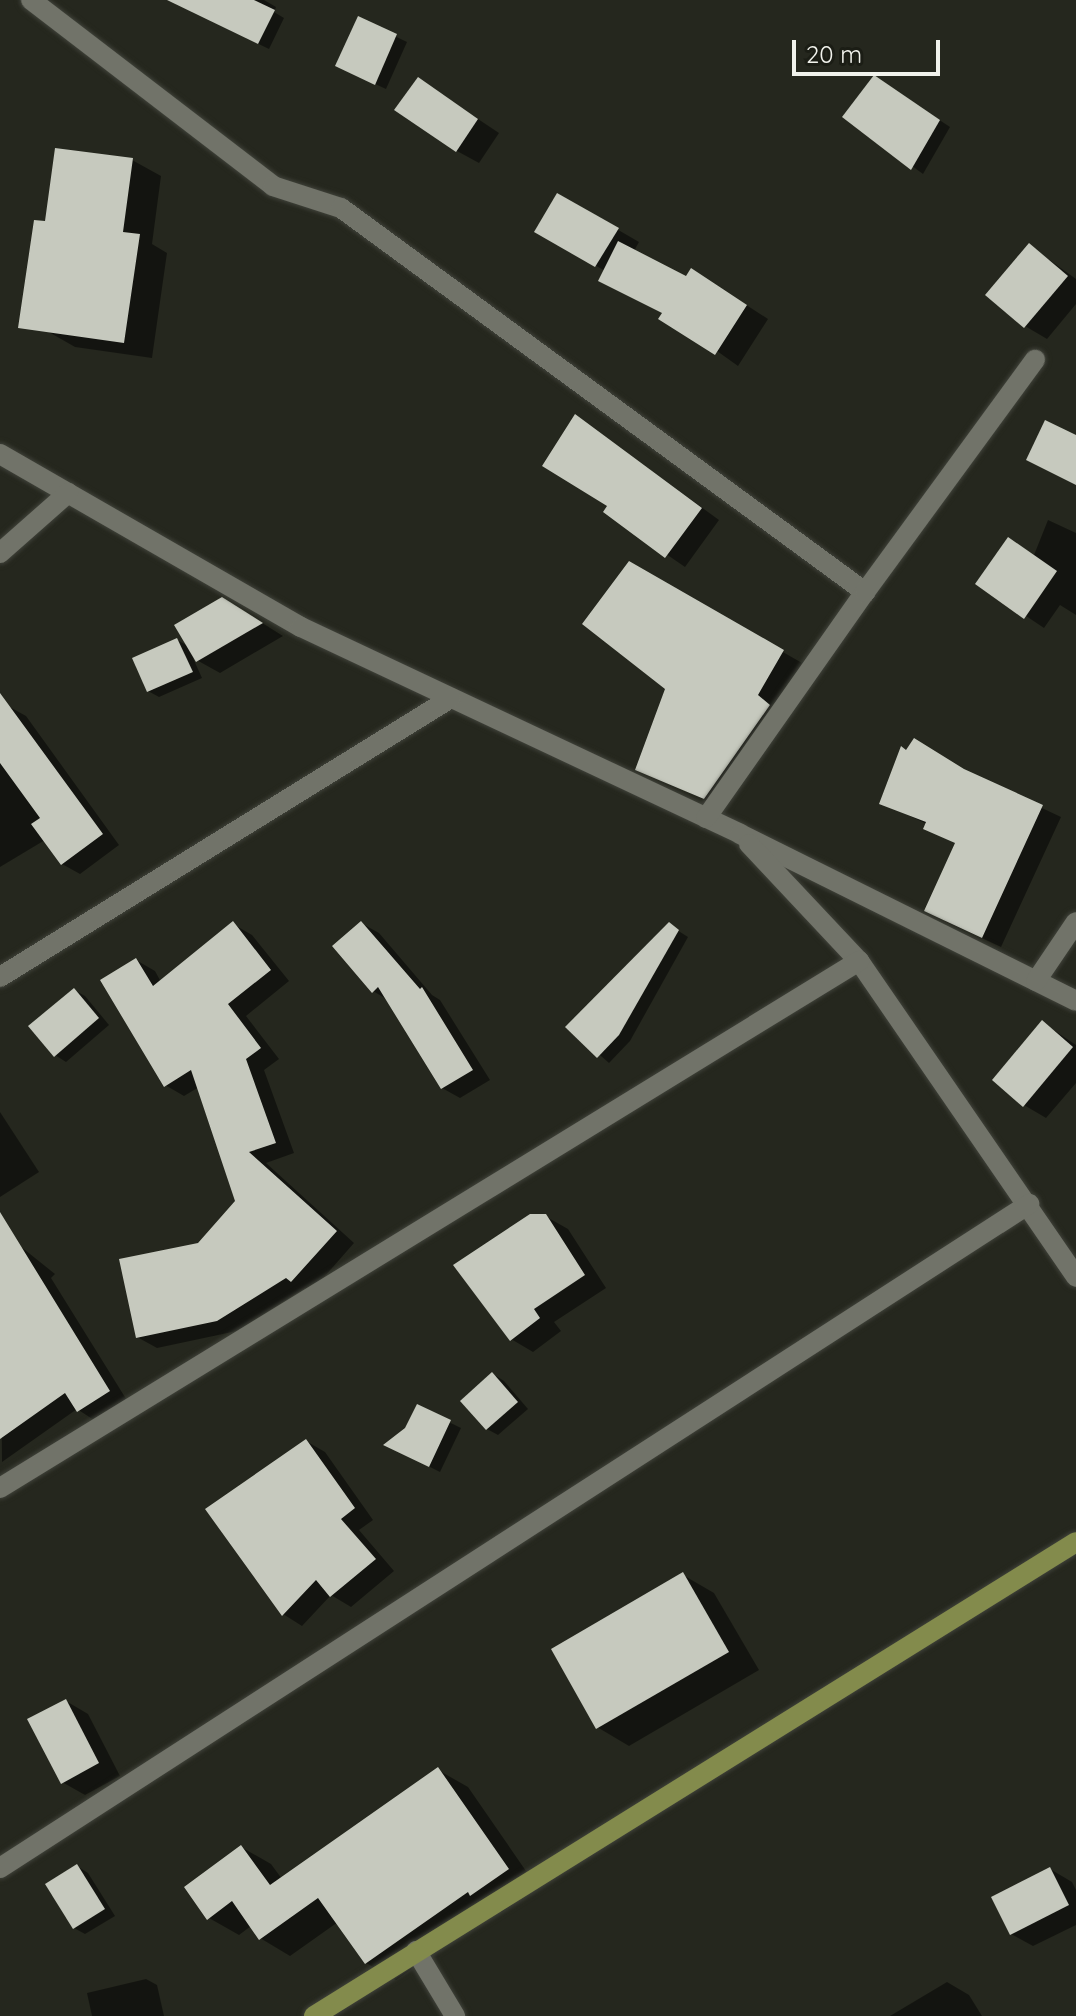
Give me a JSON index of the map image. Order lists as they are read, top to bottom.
{
  "scale_bar": "20 m"
}
